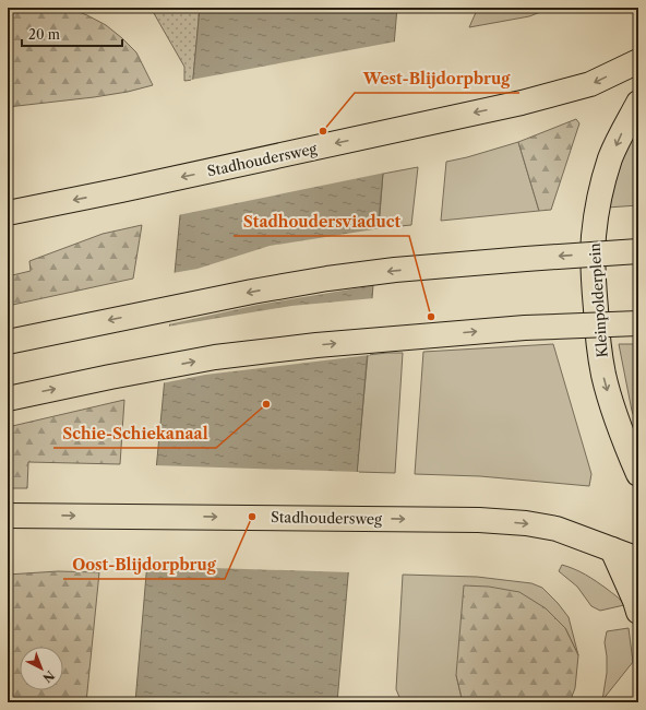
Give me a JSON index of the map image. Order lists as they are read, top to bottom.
{
  "streets": {
    "main road": ["Stadhoudersweg", "Kleinpolderplein"]
  },
  "one_way": ["Kleinpolderplein"],
  "places": [
    "West-Blijdorpbrug",
    "Stadhoudersviaduct",
    "Schie-Schiekanaal",
    "Oost-Blijdorpbrug"
  ],
  "scale_bar": "20 m",
  "north": "bottom right"
}
